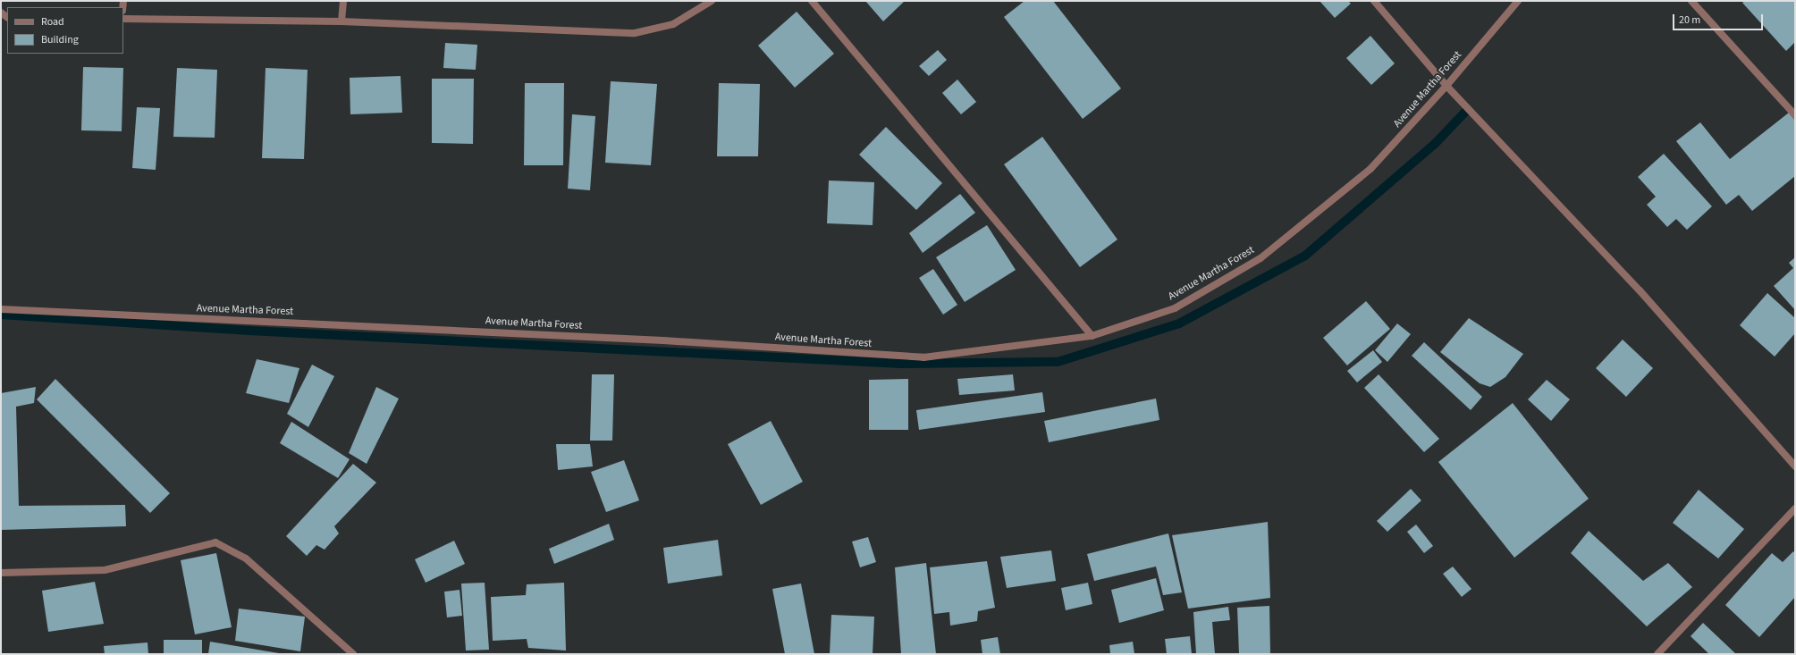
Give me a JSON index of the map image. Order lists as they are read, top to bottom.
{
  "streets": {
    "street": ["Avenue Martha Forest"]
  },
  "legend": ["Road", "Building"],
  "scale_bar": "20 m"
}
